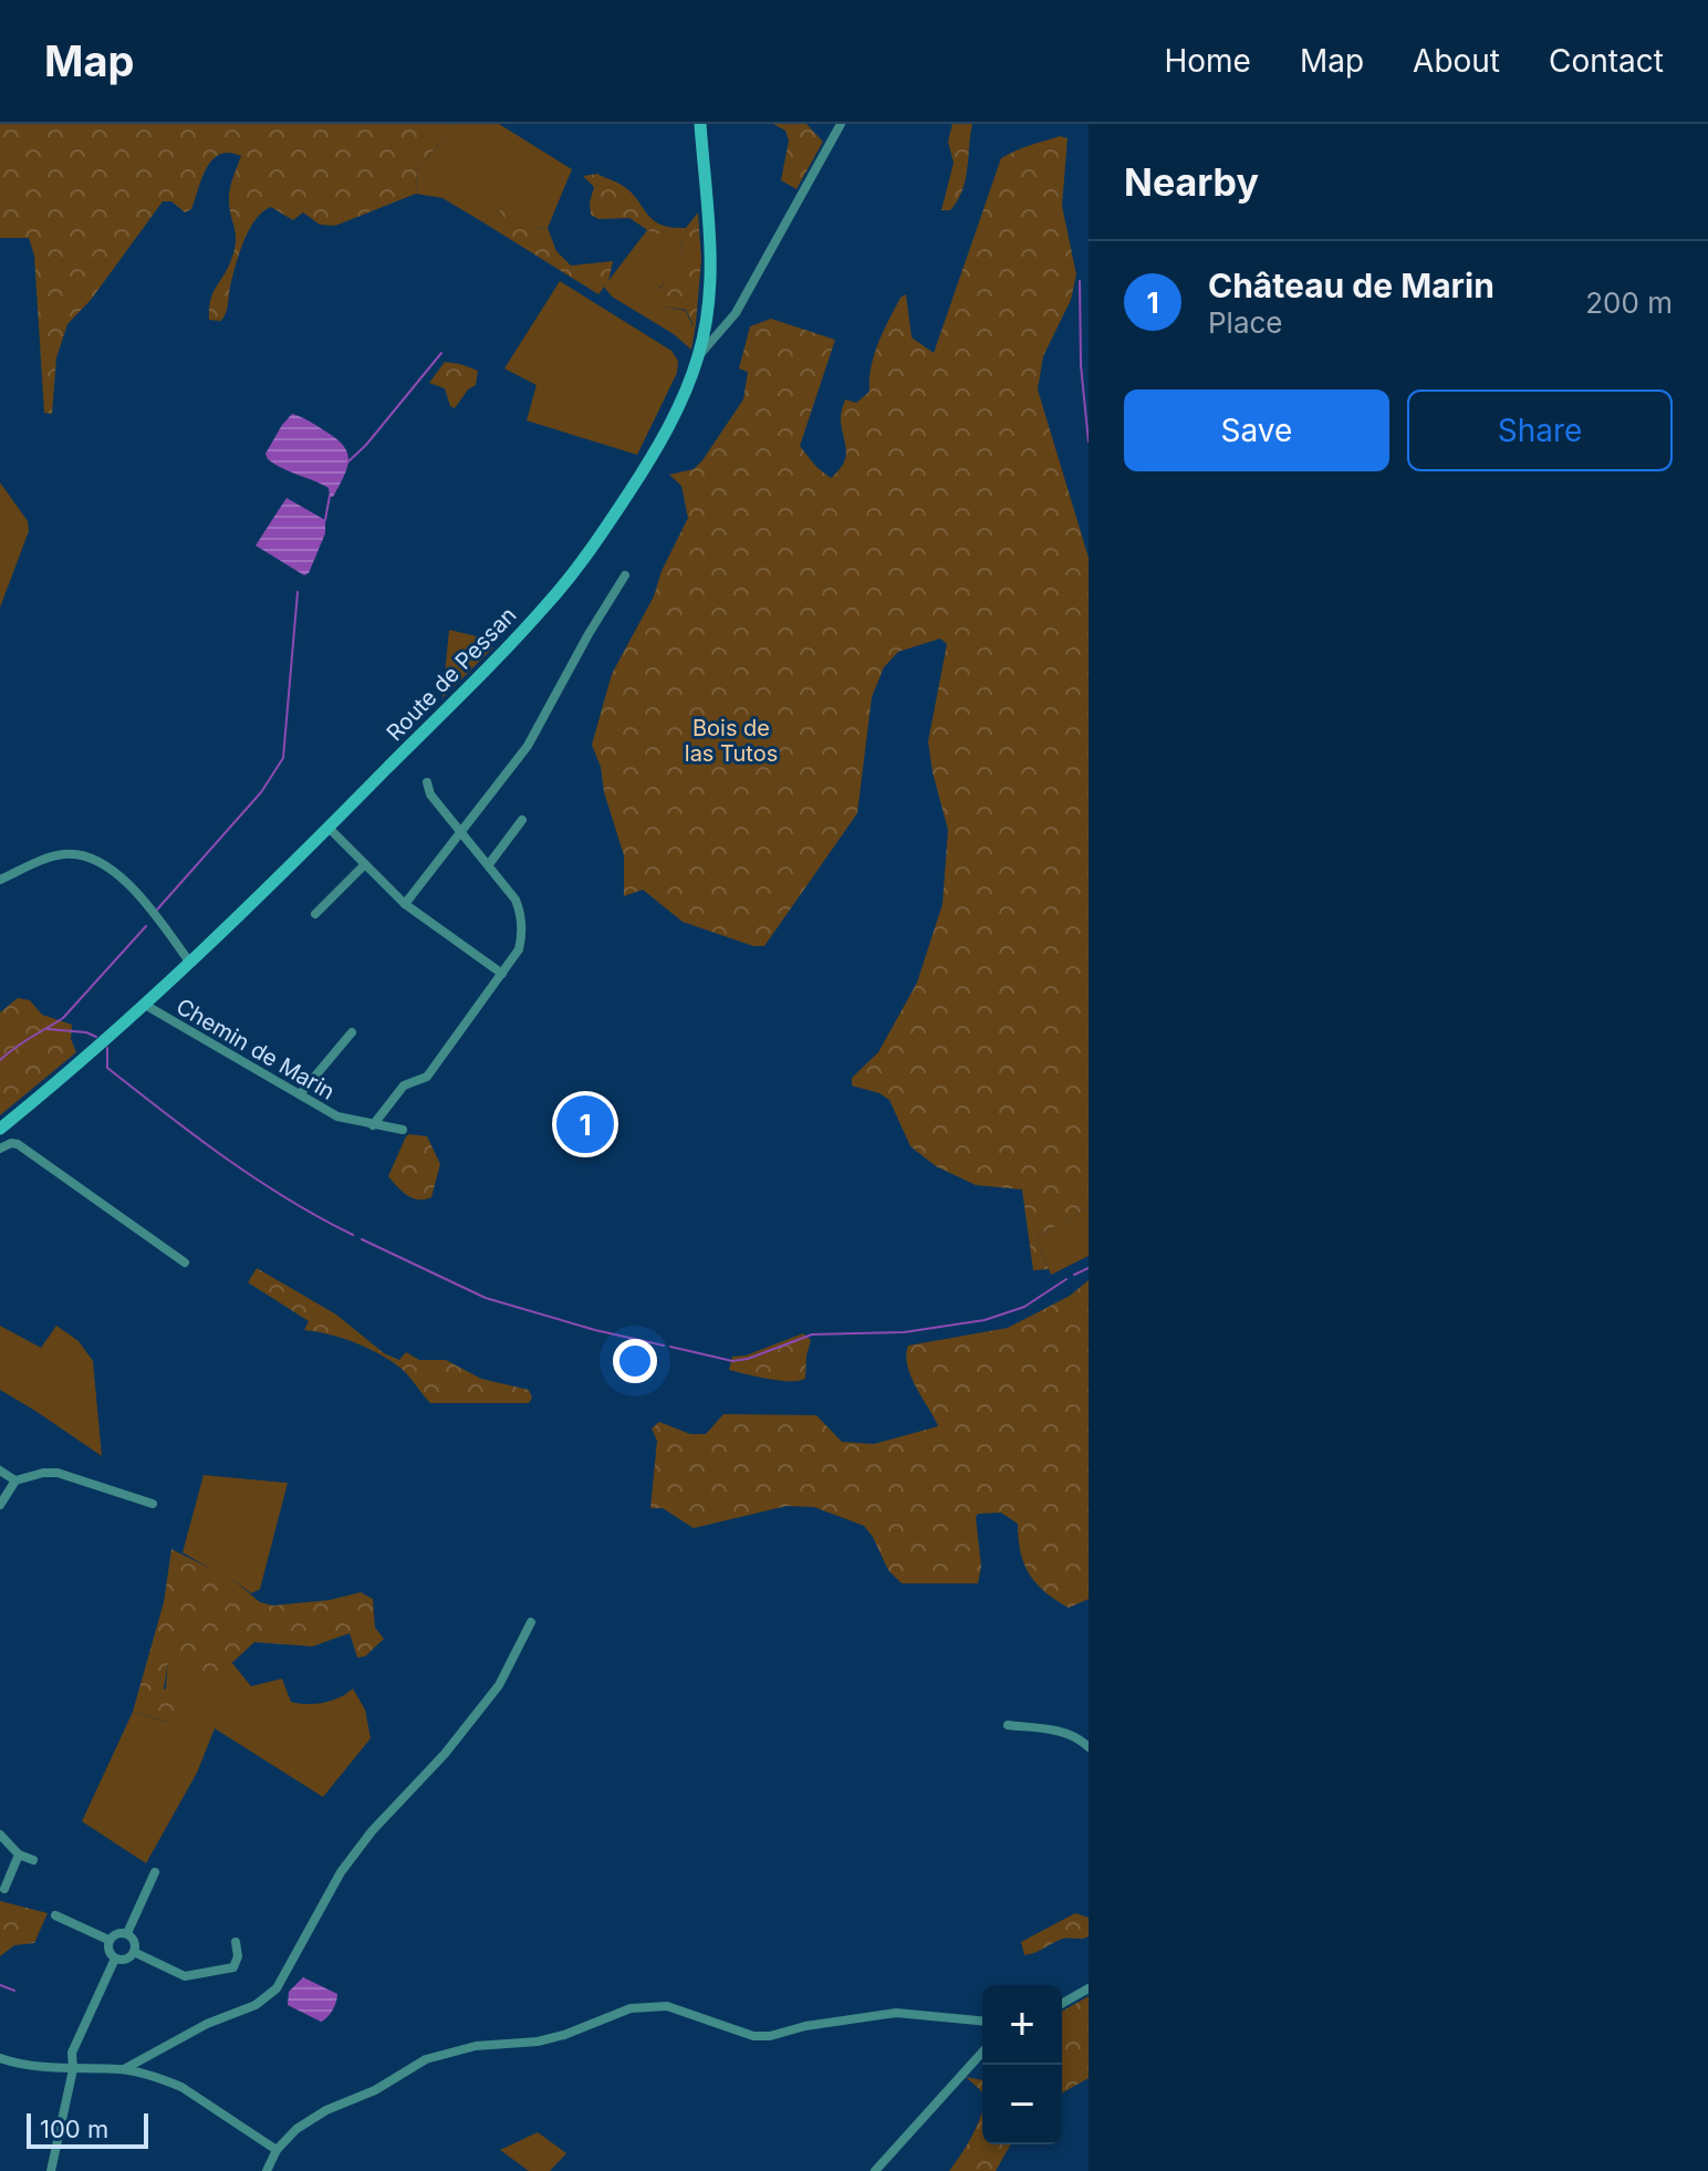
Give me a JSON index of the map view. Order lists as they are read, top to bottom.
{
  "streets": {
    "main road": ["Route de Pessan"],
    "street": ["Chemin de Marin"]
  },
  "crossings": [
    ["Route de Pessan", "Chemin de Marin"]
  ],
  "parks": ["Bois de las Tutos"],
  "scale_bar": "100 m",
  "page": {
    "header": "Map",
    "nav": [
      "Home",
      "Map",
      "About",
      "Contact"
    ],
    "heading": "Nearby",
    "list": [
      {
        "mark": "1",
        "name": "Château de Marin",
        "note": "Place",
        "value": "200 m"
      }
    ],
    "buttons": ["Save", "Share"],
    "pins": "1",
    "map_buttons": ["+", "−"],
    "scale": "100 m"
  }
}
